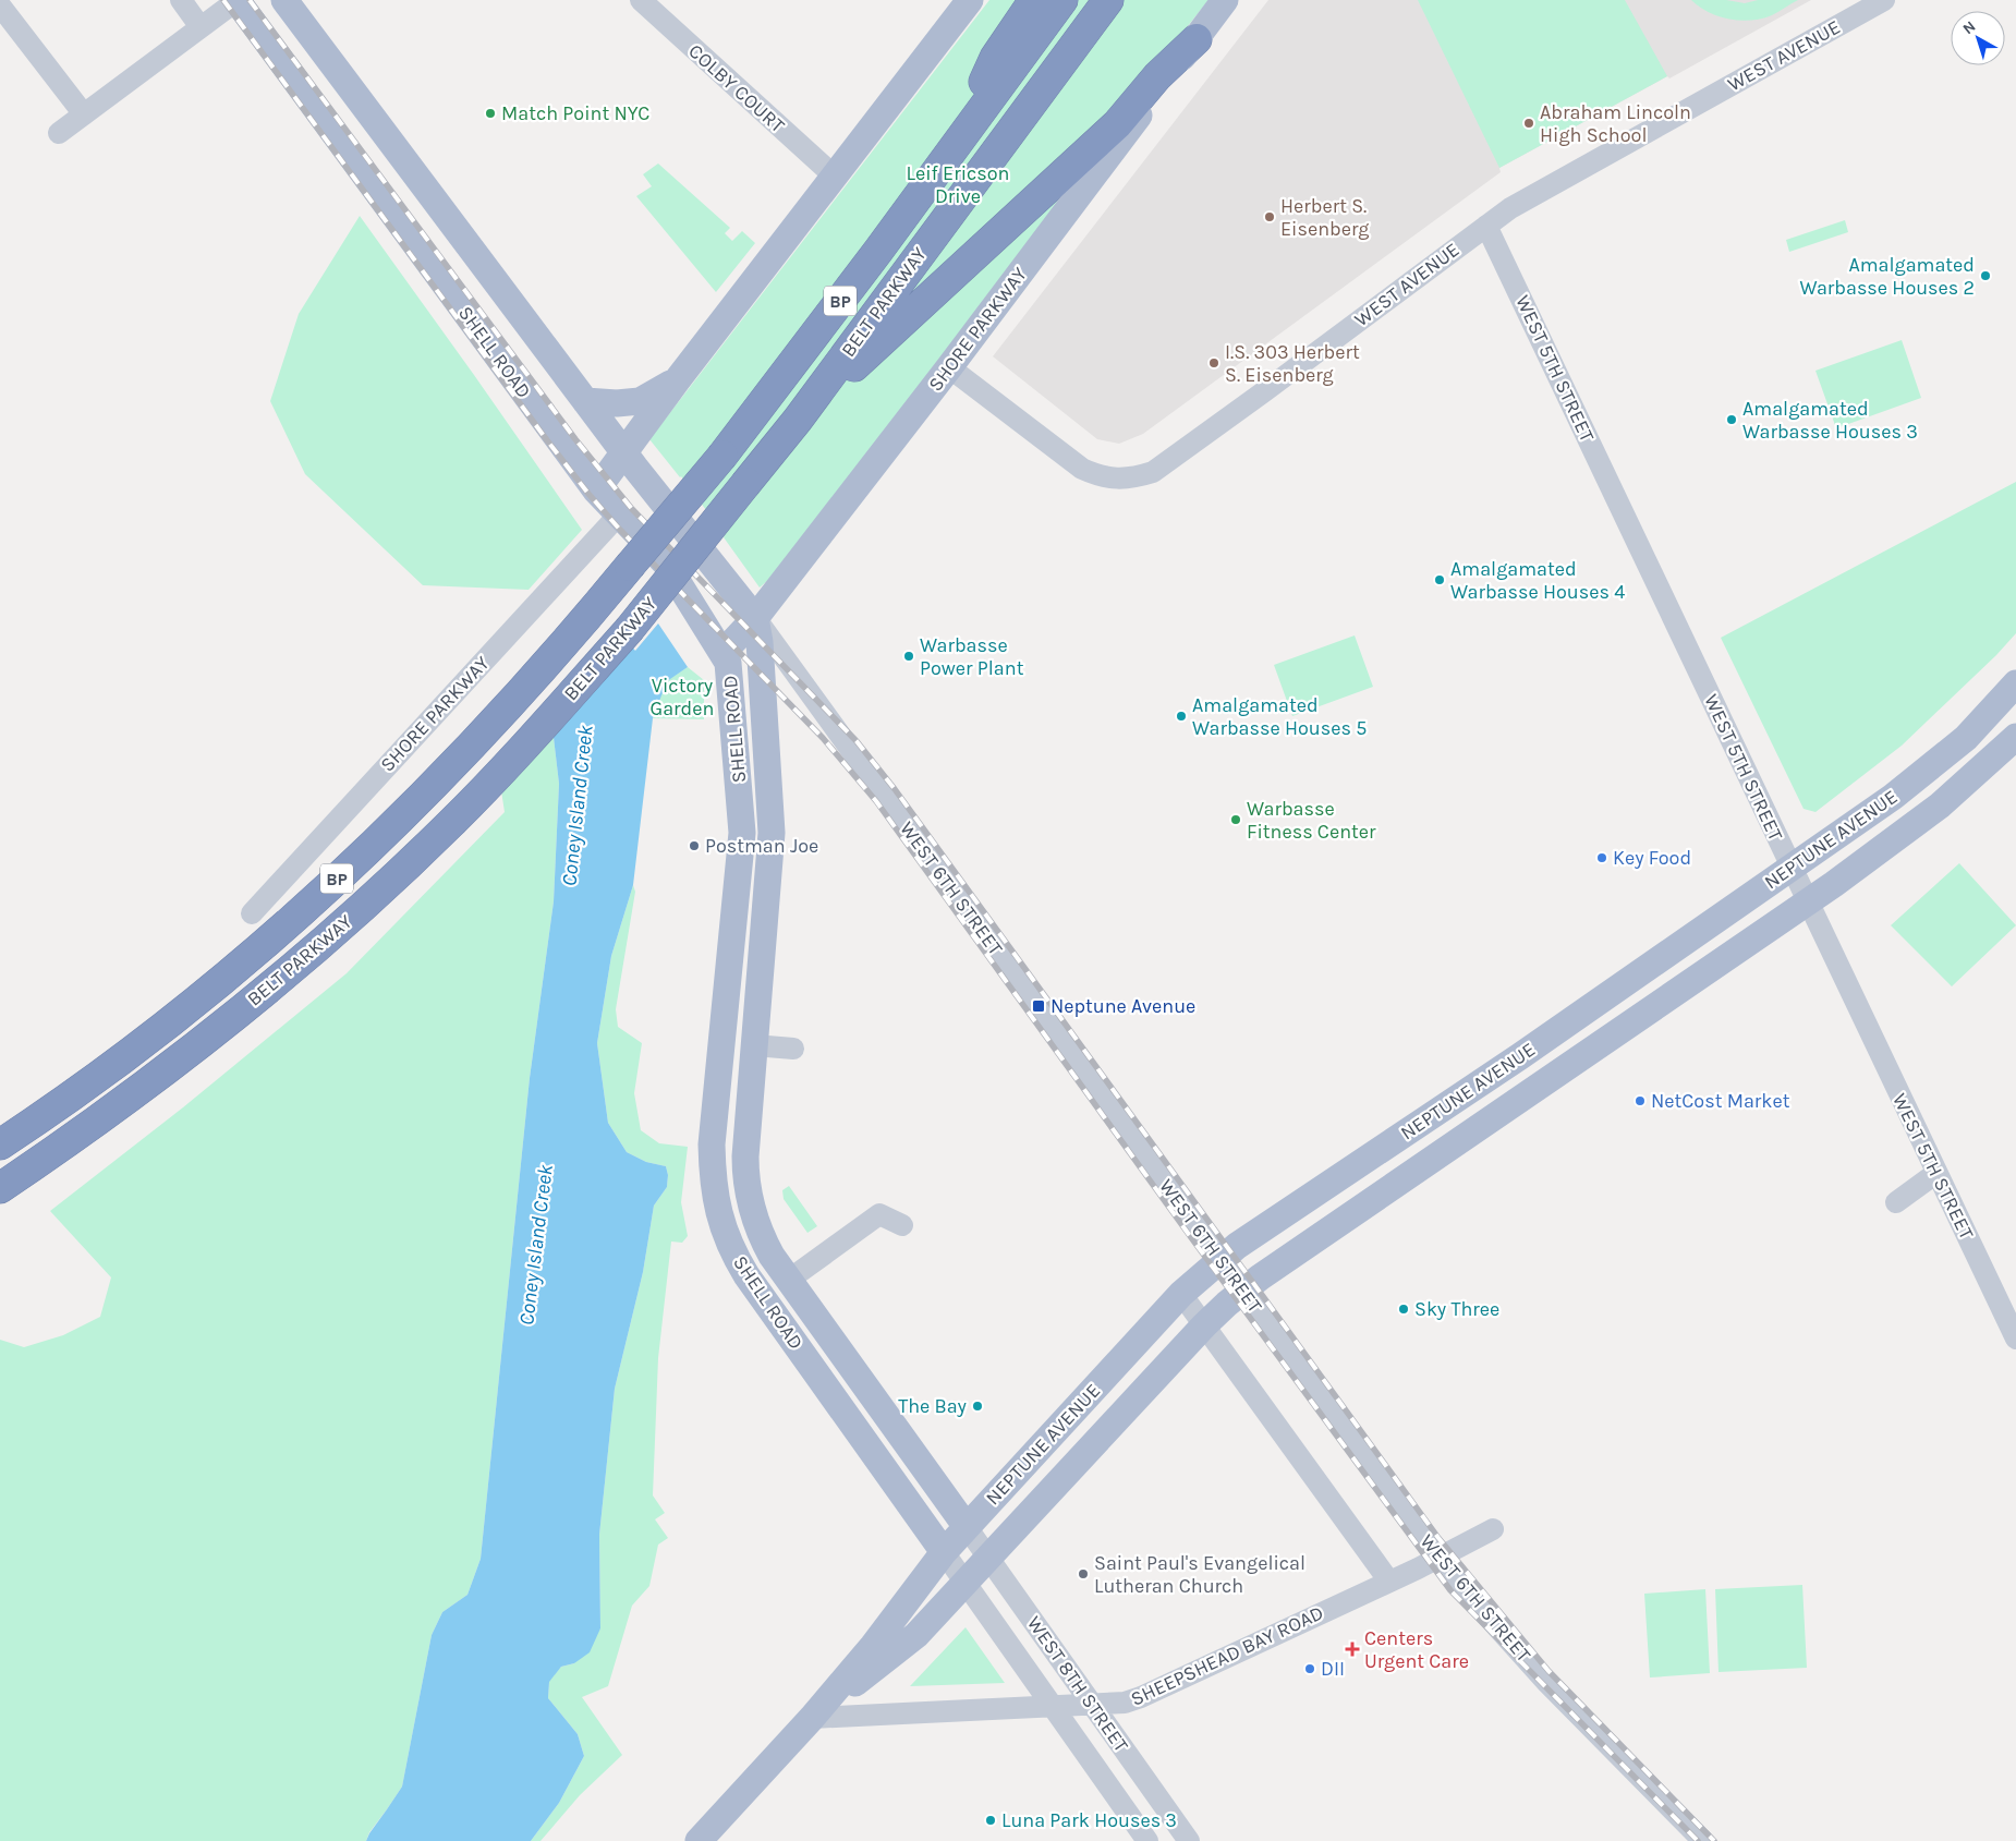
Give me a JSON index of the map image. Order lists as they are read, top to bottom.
{
  "streets": {
    "highway": ["BP", "BELT PARKWAY"],
    "main road": ["SHORE PARKWAY", "SHELL ROAD", "NEPTUNE AVENUE"],
    "street": [
      "WEST AVENUE",
      "COLBY COURT",
      "WEST 5TH STREET",
      "WEST 6TH STREET",
      "SHEEPSHEAD BAY ROAD",
      "WEST 8TH STREET"
    ]
  },
  "crossings": [
    ["WEST AVENUE", "SHORE PARKWAY"],
    ["WEST AVENUE", "WEST 5TH STREET"],
    ["SHORE PARKWAY", "SHELL ROAD"],
    ["SHORE PARKWAY", "WEST 6TH STREET"],
    ["SHELL ROAD", "NEPTUNE AVENUE"],
    ["SHELL ROAD", "WEST 6TH STREET"],
    ["SHELL ROAD", "WEST 8TH STREET"],
    ["WEST 5TH STREET", "NEPTUNE AVENUE"],
    ["NEPTUNE AVENUE", "WEST 6TH STREET"],
    ["NEPTUNE AVENUE", "SHEEPSHEAD BAY ROAD"],
    ["NEPTUNE AVENUE", "WEST 8TH STREET"],
    ["WEST 6TH STREET", "SHEEPSHEAD BAY ROAD"],
    ["SHEEPSHEAD BAY ROAD", "WEST 8TH STREET"]
  ],
  "water": ["Coney Island Creek"],
  "parks": ["Leif Ericson Drive", "Victory Garden"],
  "places": {
    "other": [
      "Match Point NYC",
      "Abraham Lincoln High School",
      "Herbert S. Eisenberg",
      "Amalgamated Warbasse Houses 2",
      "I.S. 303 Herbert S. Eisenberg",
      "Amalgamated Warbasse Houses 3",
      "Amalgamated Warbasse Houses 4",
      "Warbasse Power Plant",
      "Amalgamated Warbasse Houses 5",
      "Warbasse Fitness Center",
      "Postman Joe",
      "Key Food",
      "NetCost Market",
      "Sky Three",
      "The Bay",
      "Saint Paul's Evangelical Lutheran Church",
      "DII",
      "Luna Park Houses 3"
    ],
    "transit": ["Neptune Avenue"],
    "health": ["Centers Urgent Care"]
  },
  "north": "top left"
}
